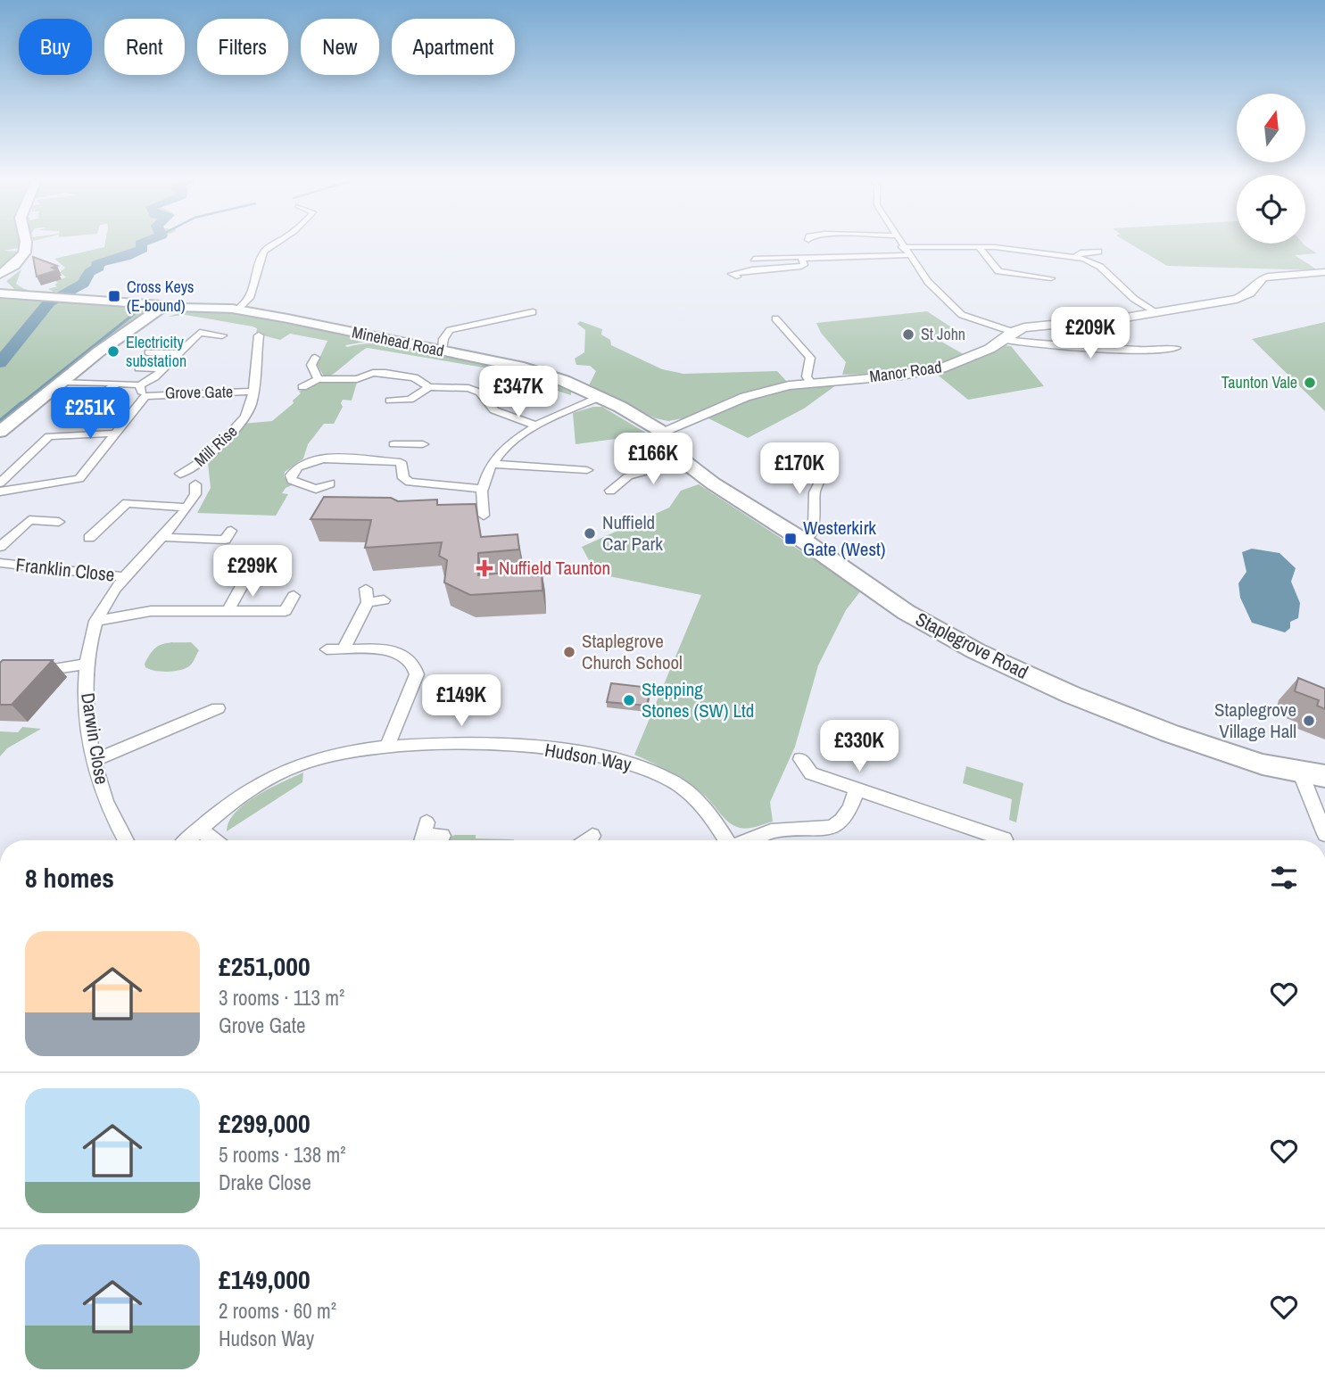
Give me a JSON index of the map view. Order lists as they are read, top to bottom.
{
  "streets": {
    "main road": ["Minehead Road", "Staplegrove Road"],
    "street": [
      "Manor Road",
      "Grove Gate",
      "Mill Rise",
      "Franklin Close",
      "Darwin Close",
      "Hudson Way"
    ]
  },
  "crossings": [
    ["Minehead Road", "Manor Road"],
    ["Minehead Road", "Staplegrove Road"],
    ["Manor Road", "Staplegrove Road"],
    ["Grove Gate", "Mill Rise"],
    ["Franklin Close", "Darwin Close"]
  ],
  "places": {
    "transit": ["Cross Keys (E-bound)", "Westerkirk Gate (West)"],
    "other": [
      "St John",
      "Electricity substation",
      "Taunton Vale",
      "Nuffield Car Park",
      "Staplegrove Church School",
      "Stepping Stones (SW) Ltd",
      "Staplegrove Village Hall"
    ],
    "health": ["Nuffield Taunton"]
  },
  "north": "top",
  "page": {
    "chip": [
      "Buy",
      "Rent",
      "Filters",
      "New",
      "Apartment"
    ],
    "price": [
      "£209K",
      "£347K",
      "£251K",
      "£166K",
      "£170K",
      "£299K",
      "£149K",
      "£330K"
    ],
    "heading": "8 homes",
    "list": [
      {
        "name": "£251,000",
        "note": "3 rooms · 113 m² · Grove Gate"
      },
      {
        "name": "£299,000",
        "note": "5 rooms · 138 m² · Drake Close"
      },
      {
        "name": "£149,000",
        "note": "2 rooms · 60 m² · Hudson Way"
      }
    ]
  }
}
